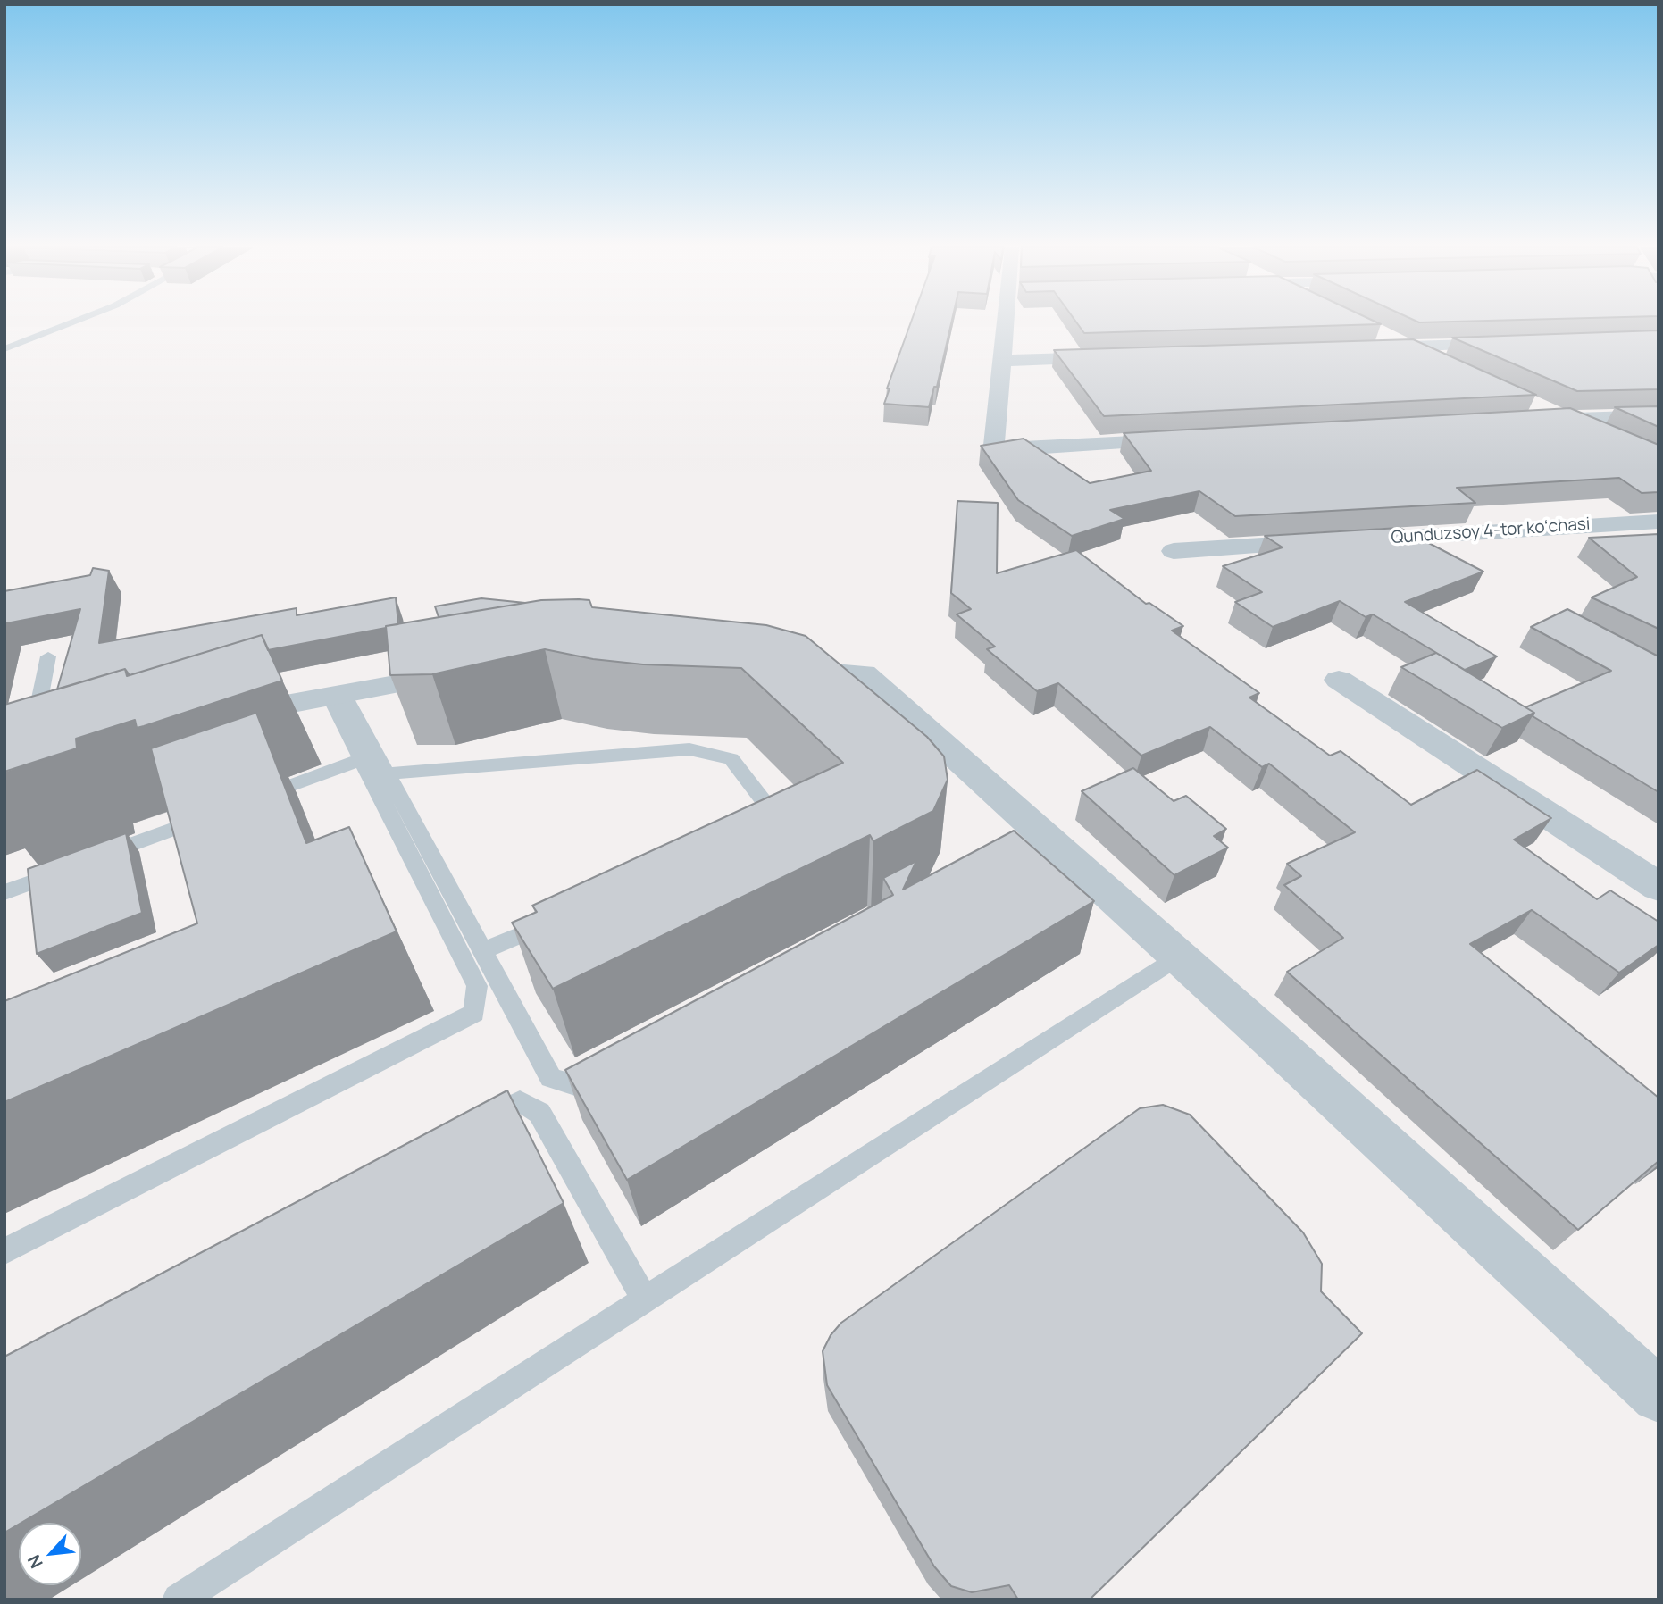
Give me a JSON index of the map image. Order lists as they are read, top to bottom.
{
  "streets": {
    "street": ["Qunduzsoy 4-tor koʻchasi"]
  },
  "north": "bottom left"
}
